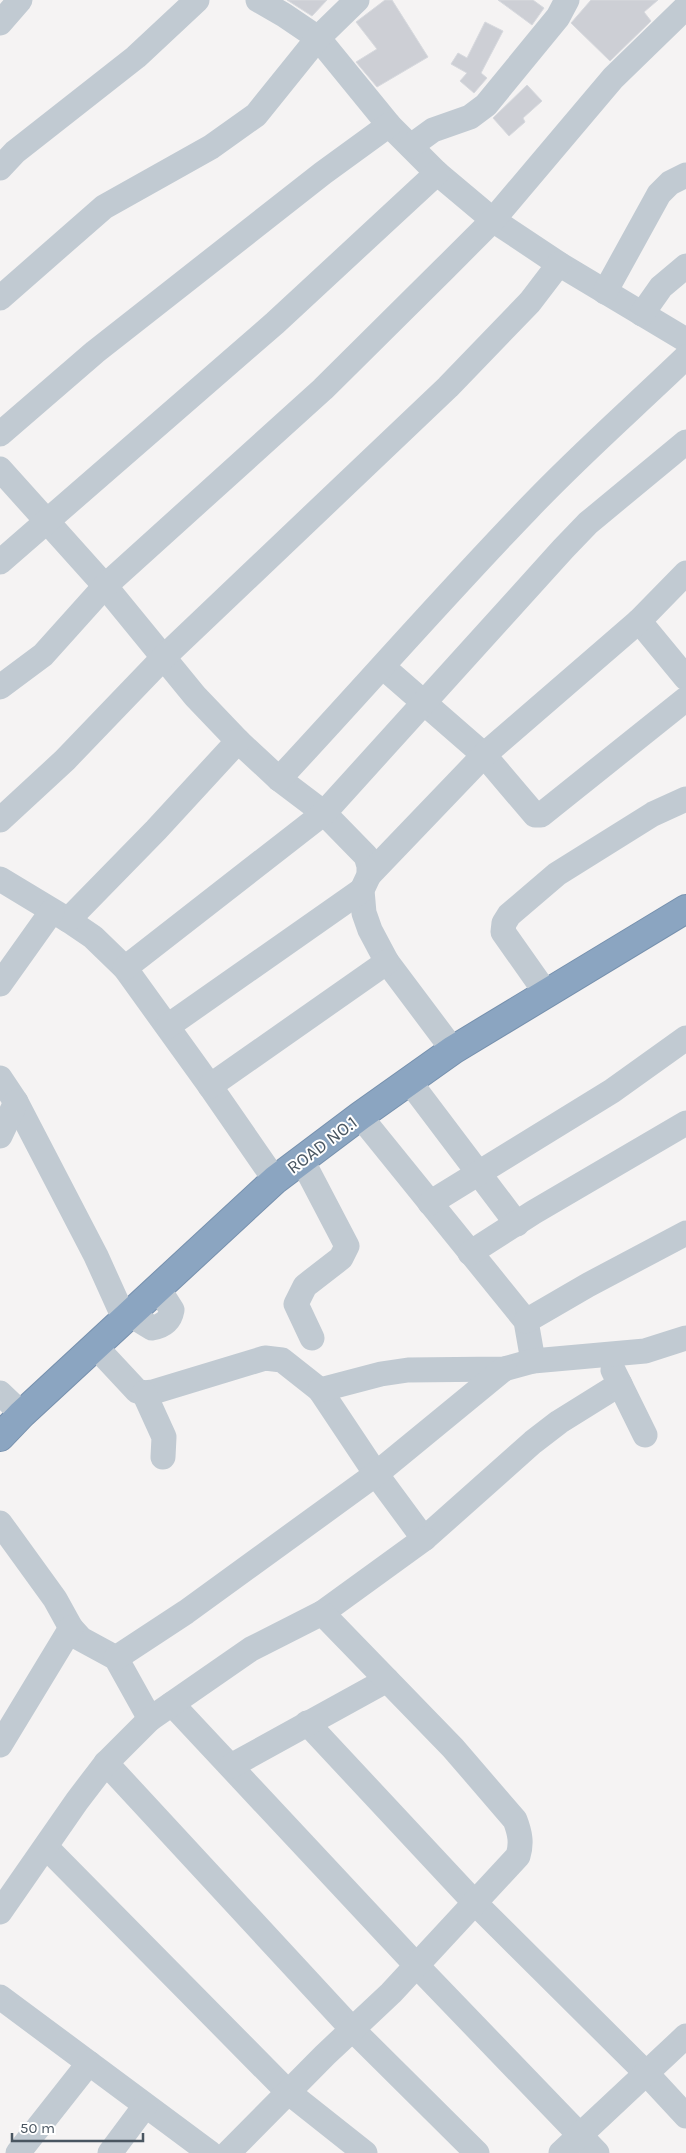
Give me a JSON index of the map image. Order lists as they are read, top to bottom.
{
  "streets": {
    "highway": ["ROAD NO.1"]
  },
  "scale_bar": "50 m"
}
